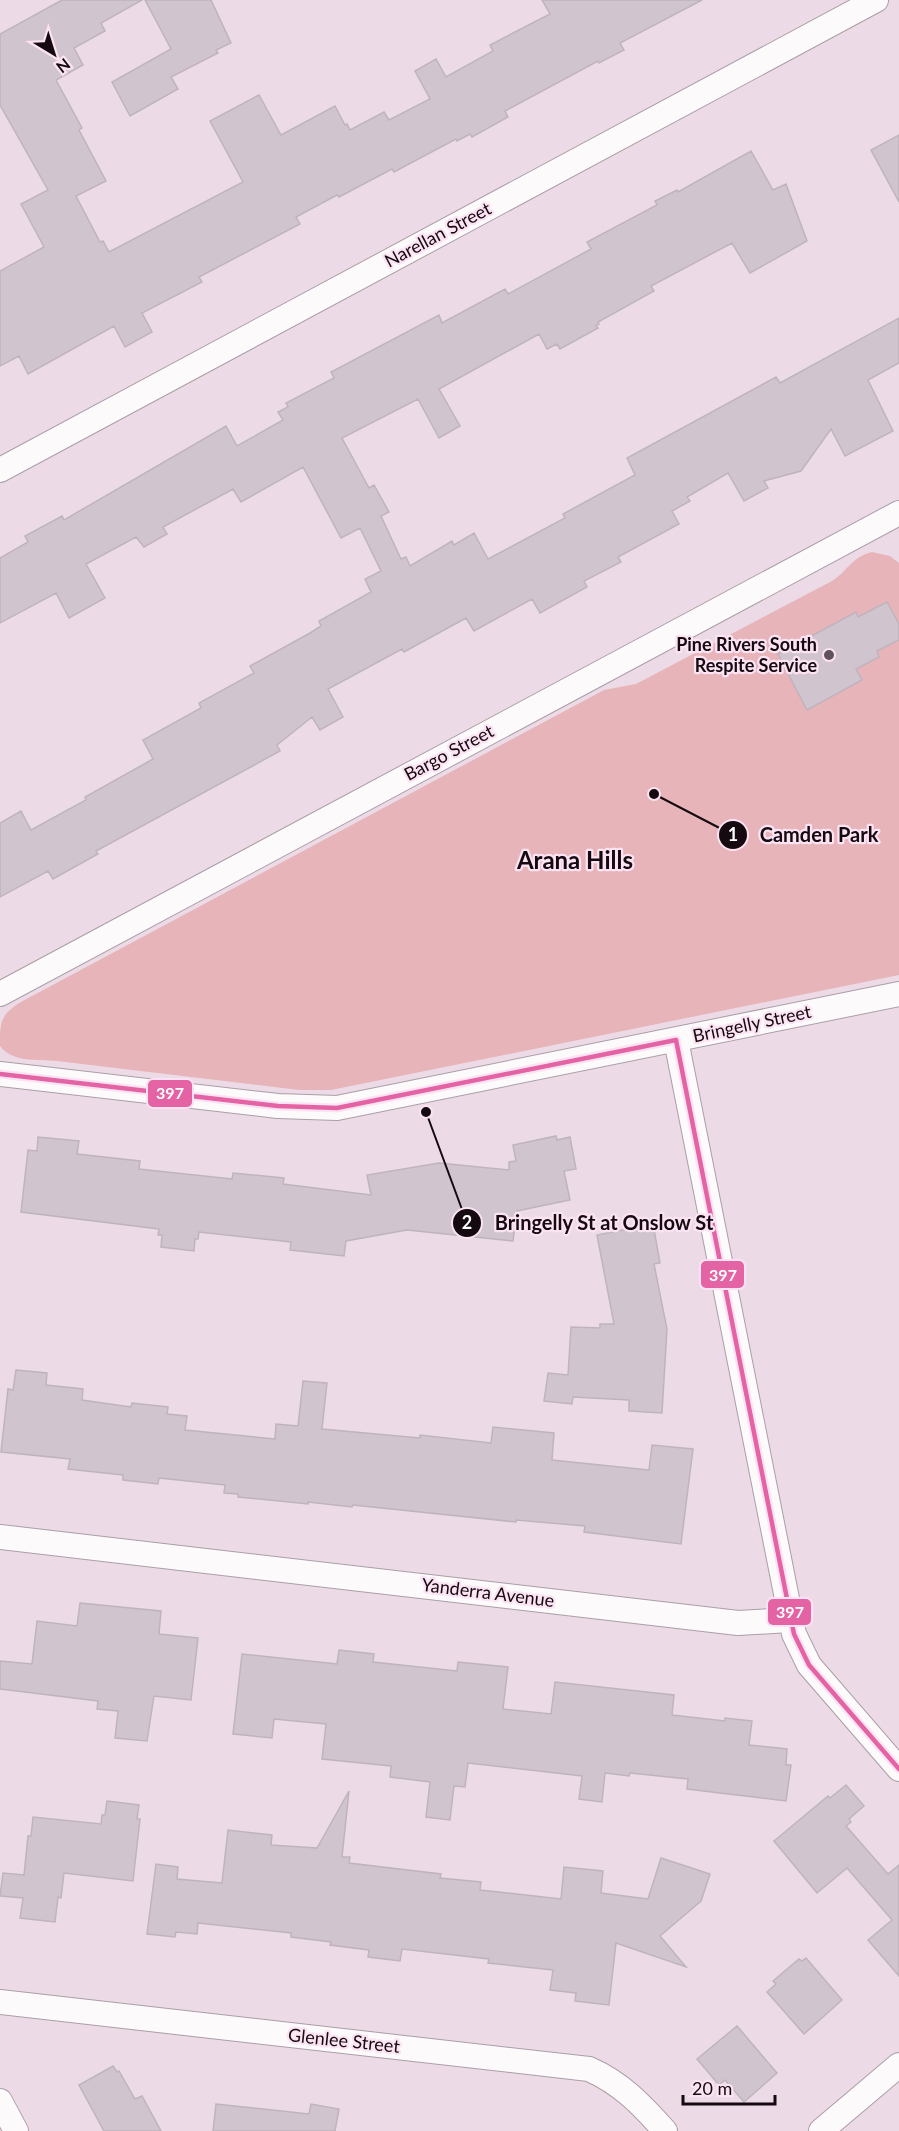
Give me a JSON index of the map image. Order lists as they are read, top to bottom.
{
  "streets": {
    "street": [
      "Narellan Street",
      "Bargo Street",
      "Bringelly Street",
      "Yanderra Avenue",
      "Glenlee Street"
    ]
  },
  "districts": ["Arana Hills"],
  "places": ["Pine Rivers South Respite Service", "Camden Park", "Bringelly St at Onslow St"],
  "lines": ["transit line 397"],
  "scale_bar": "20 m",
  "north": "bottom right"
}
